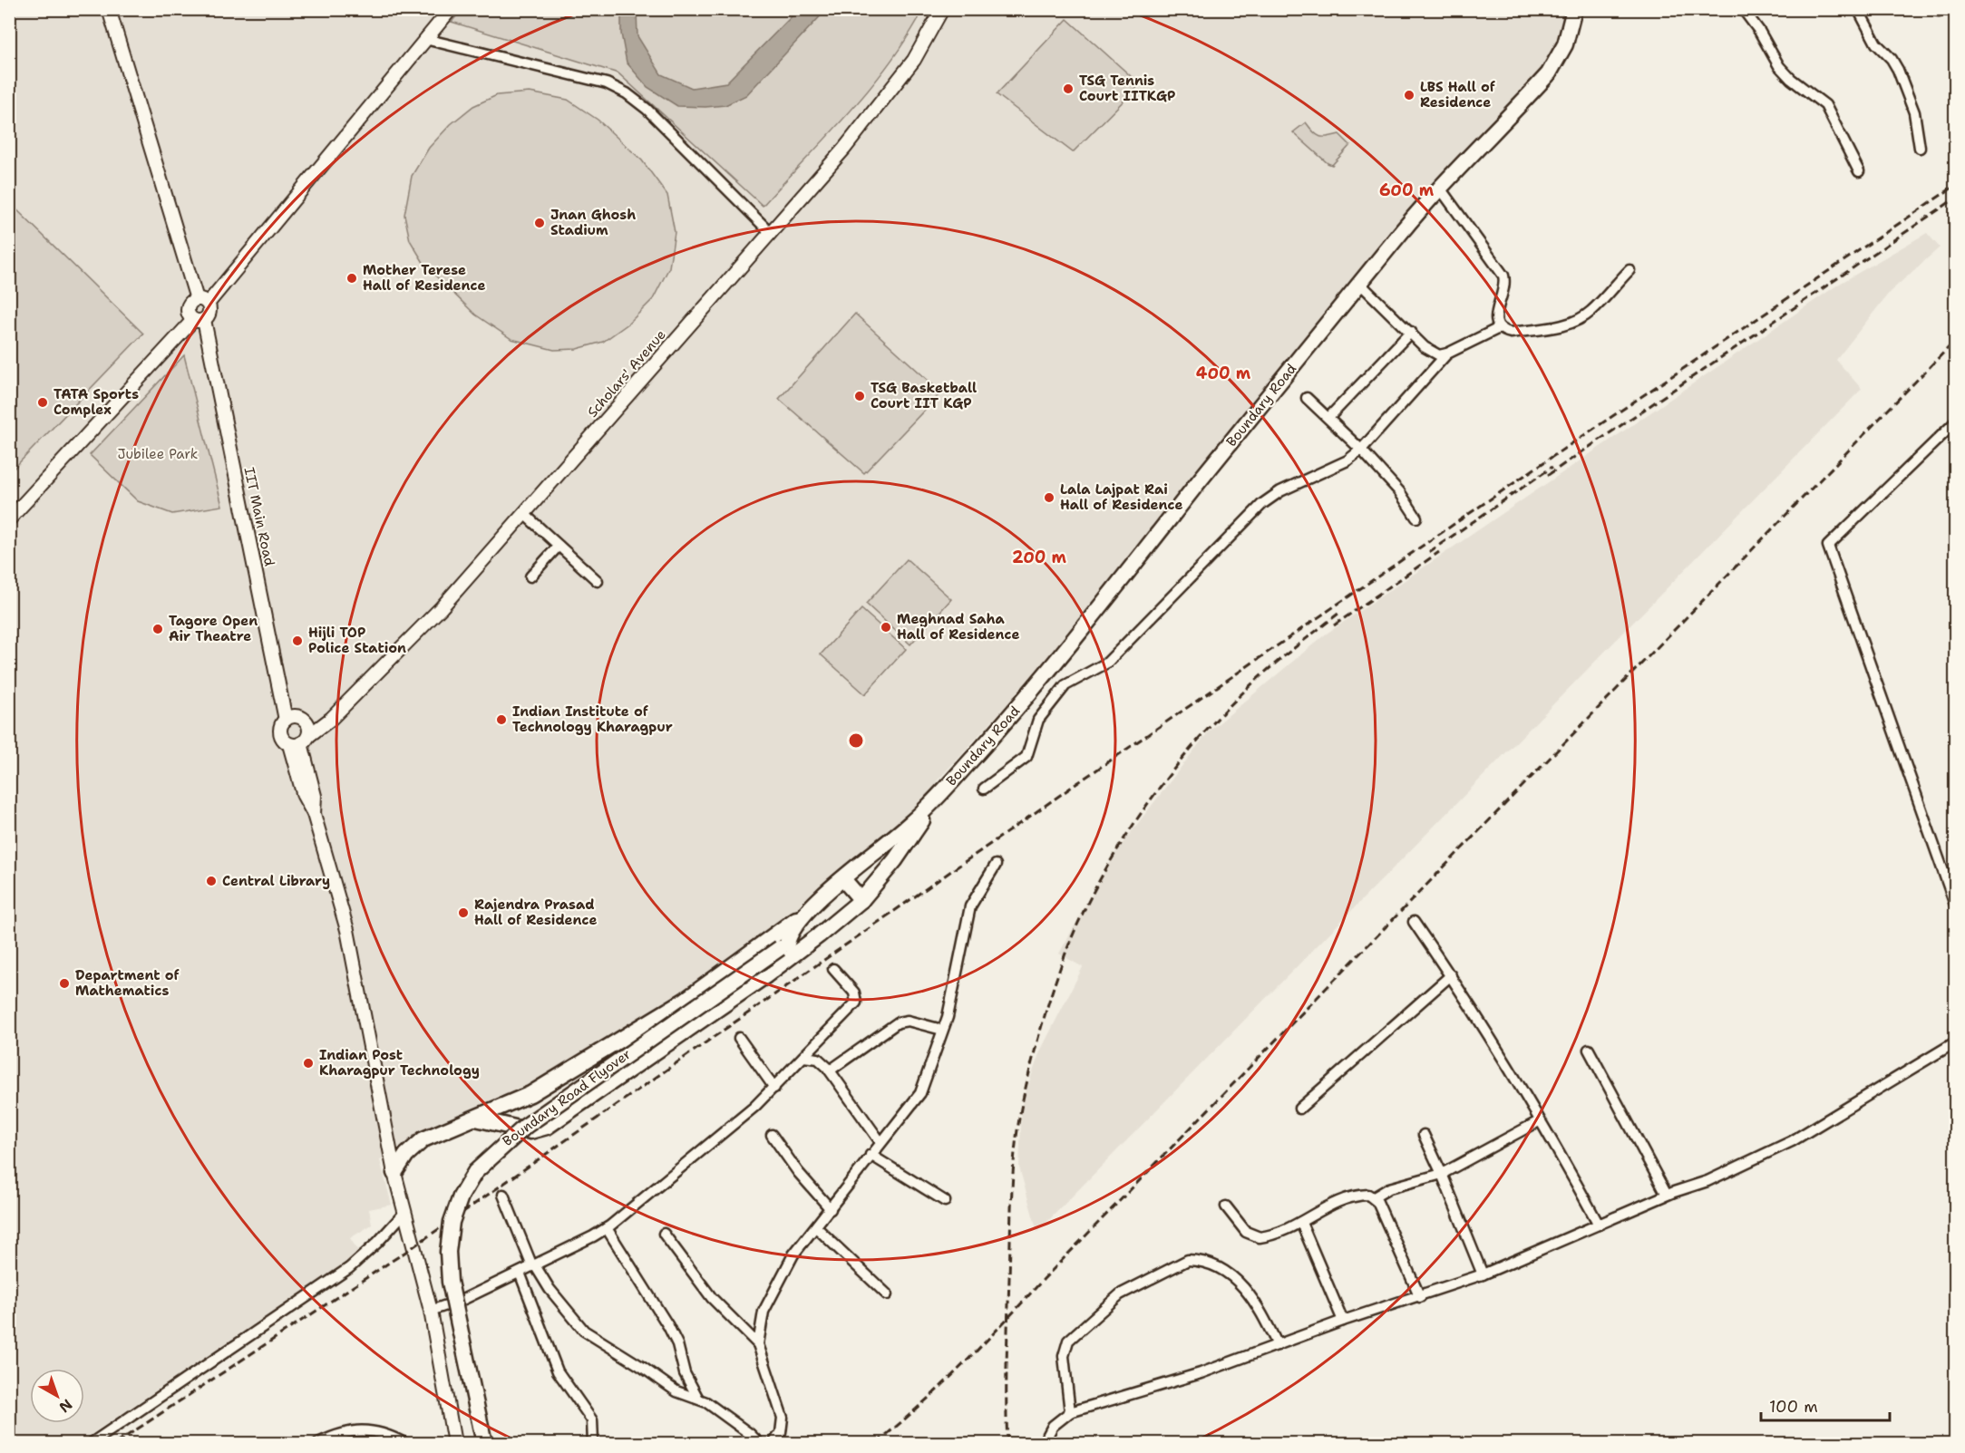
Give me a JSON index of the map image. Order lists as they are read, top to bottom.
{
  "streets": {
    "main road": ["Boundary Road", "Boundary Road Flyover"],
    "street": ["Scholars' Avenue", "IIT Main Road"]
  },
  "crossings": [
    ["Scholars' Avenue", "IIT Main Road"],
    ["Boundary Road", "Boundary Road Flyover"]
  ],
  "parks": ["Jubilee Park"],
  "places": [
    "TSG Tennis Court IITKGP",
    "LBS Hall of Residence",
    "Jnan Ghosh Stadium",
    "Mother Terese Hall of Residence",
    "TSG Basketball Court IIT KGP",
    "TATA Sports Complex",
    "Lala Lajpat Rai Hall of Residence",
    "Meghnad Saha Hall of Residence",
    "Tagore Open Air Theatre",
    "Hijli TOP Police Station",
    "Indian Institute of Technology Kharagpur",
    "Central Library",
    "Rajendra Prasad Hall of Residence",
    "Department of Mathematics",
    "Indian Post Kharagpur Technology"
  ],
  "scale_bar": "100 m",
  "north": "bottom right",
  "rings": ["600 m", "400 m", "200 m"]
}
